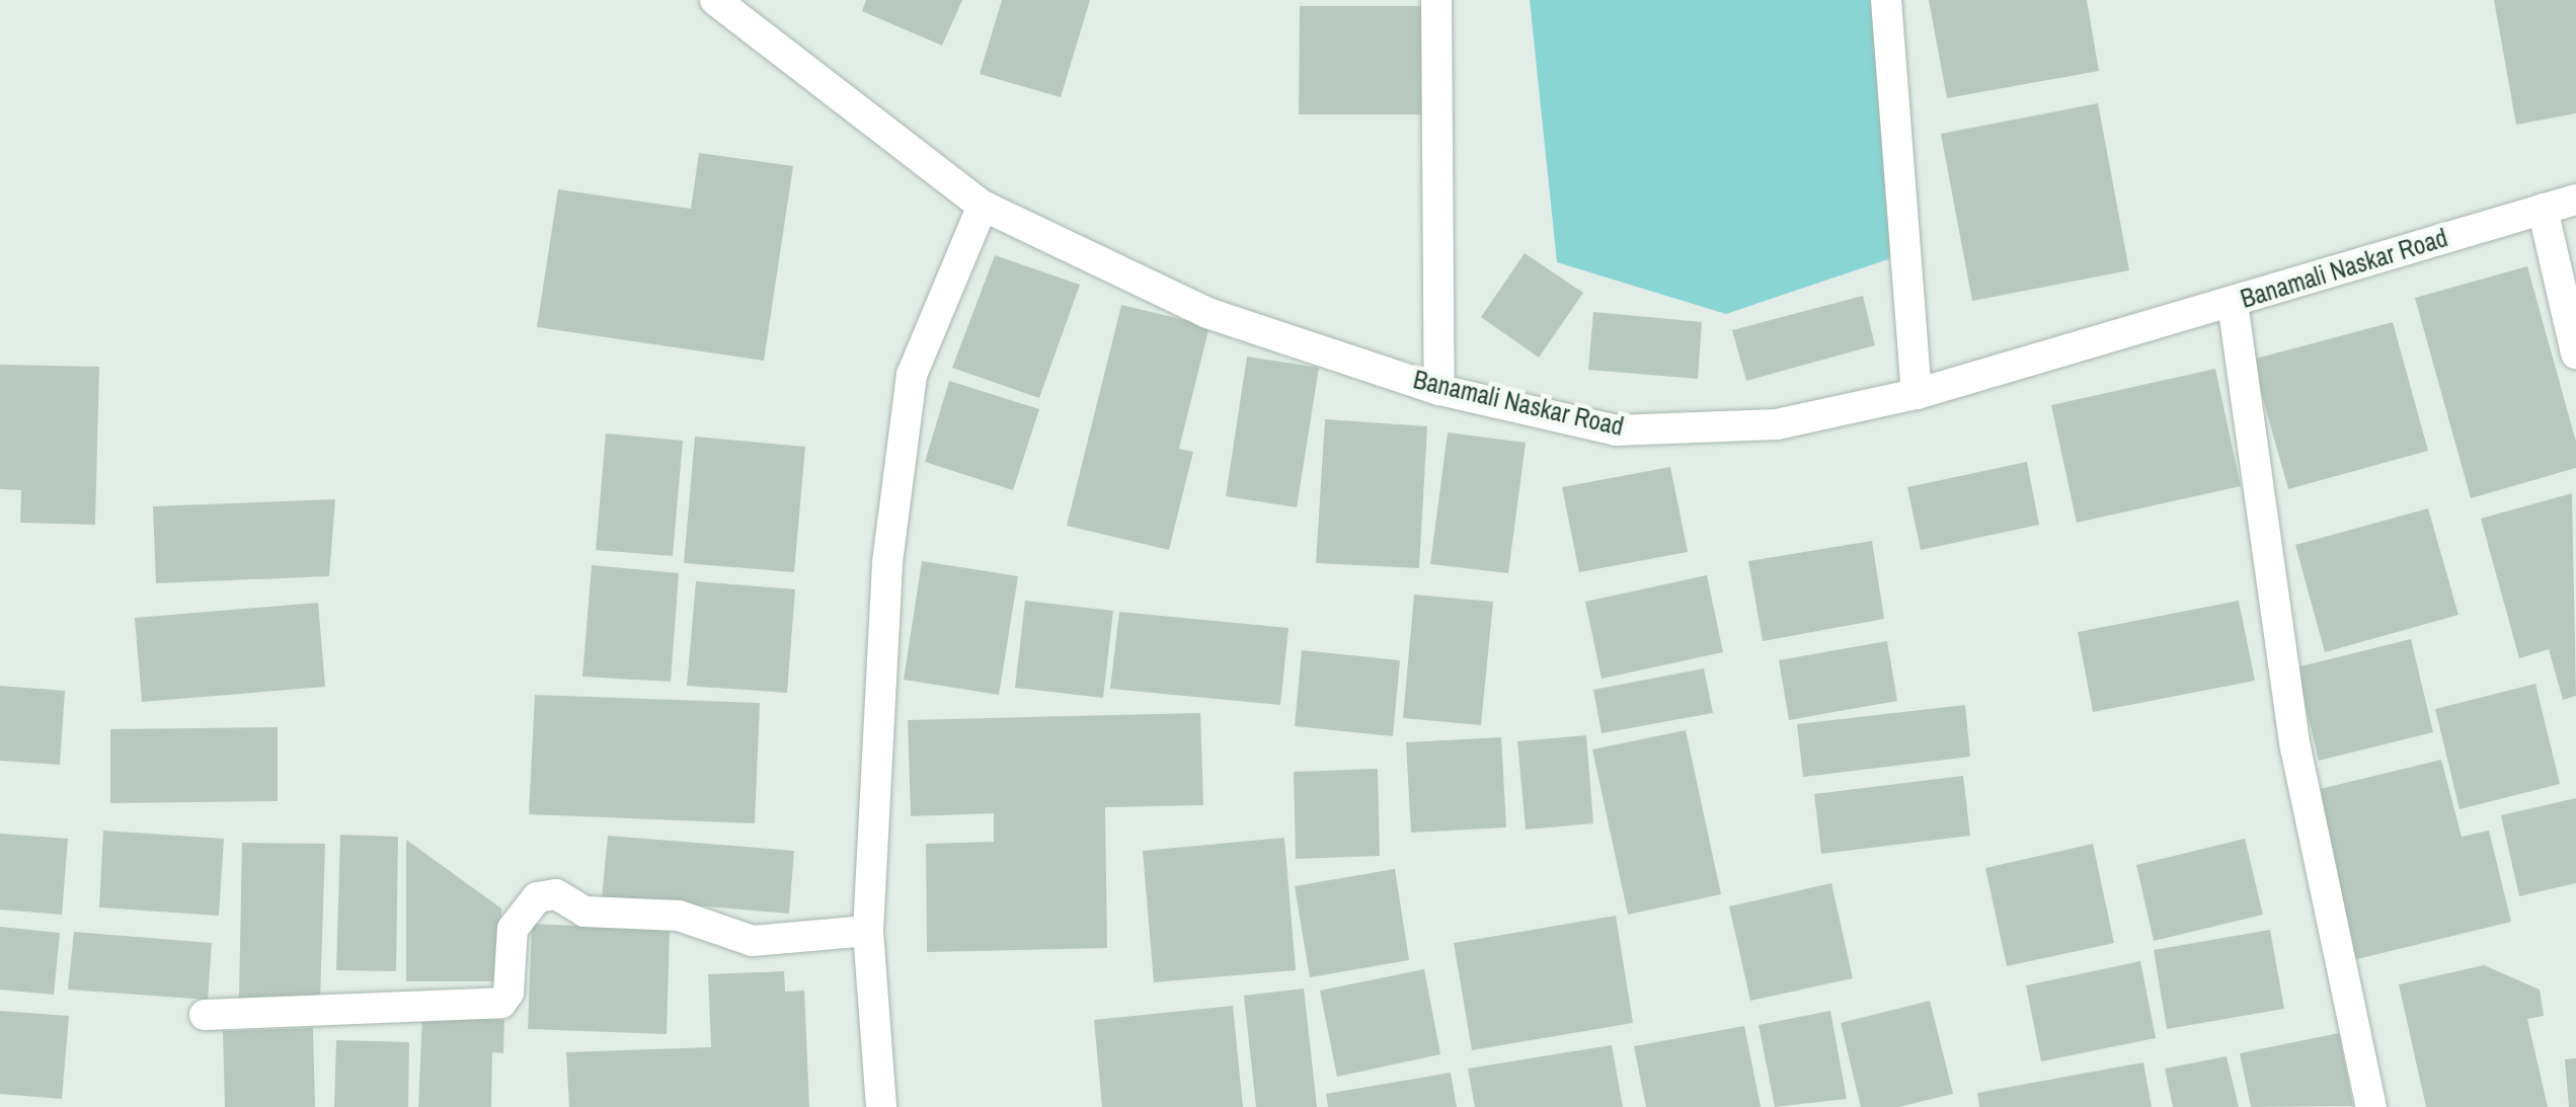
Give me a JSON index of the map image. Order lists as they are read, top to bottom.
{
  "streets": {
    "street": ["Banamali Naskar Road"]
  }
}
